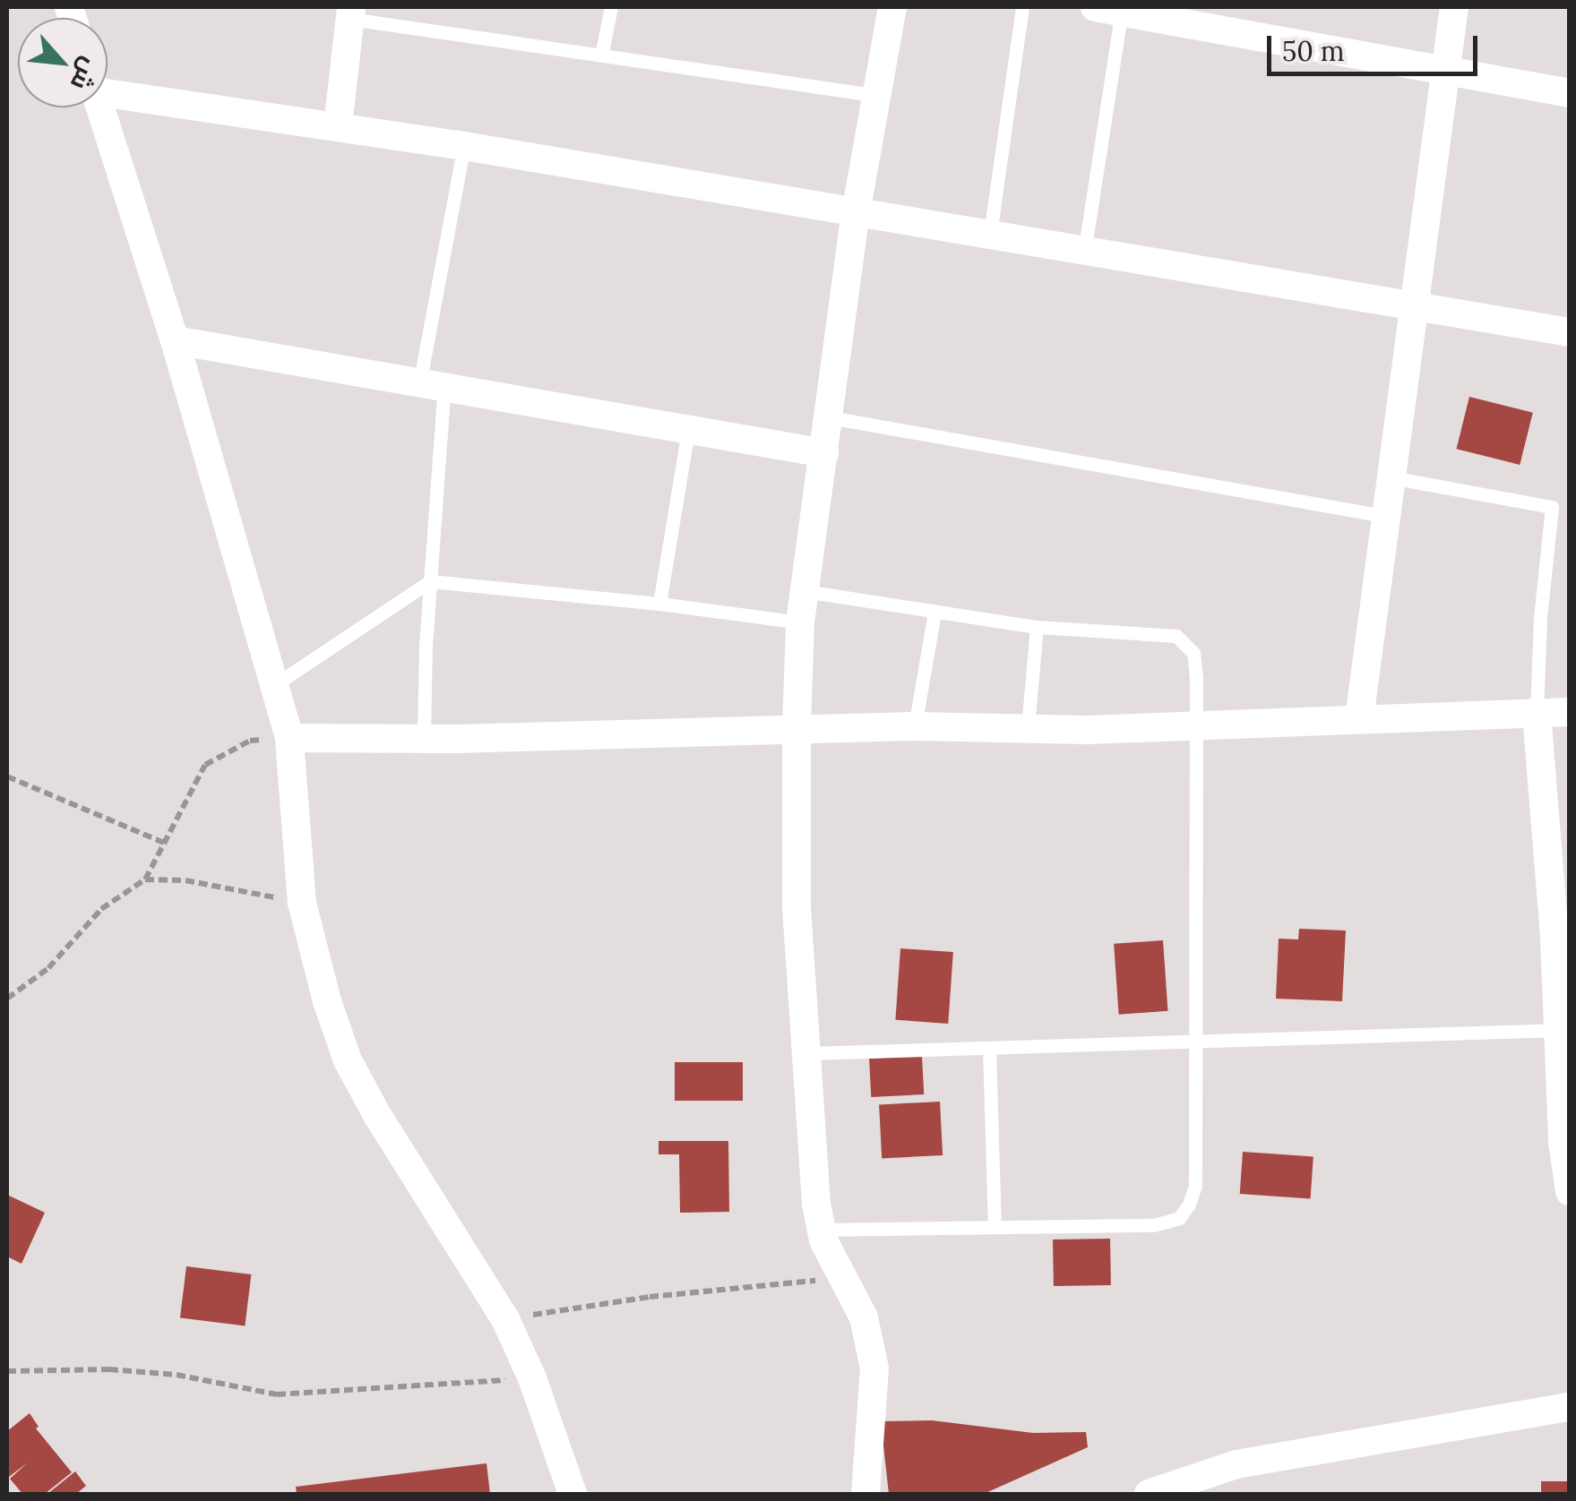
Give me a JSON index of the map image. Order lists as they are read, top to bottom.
{
  "scale_bar": "50 m",
  "north": "bottom right"
}
